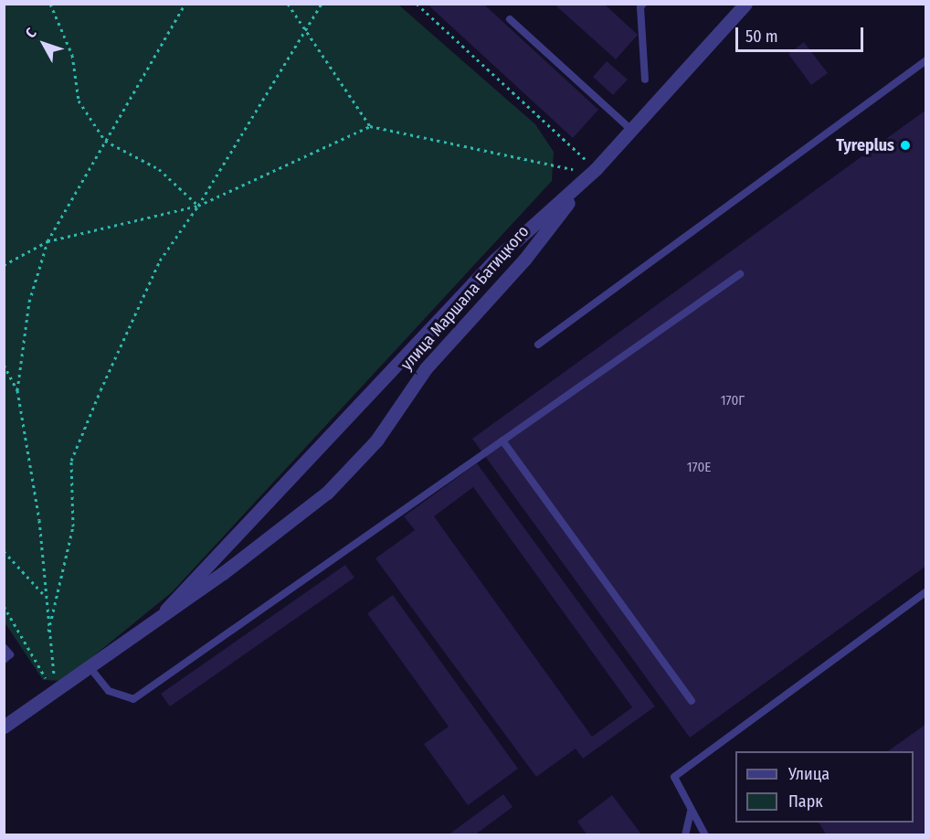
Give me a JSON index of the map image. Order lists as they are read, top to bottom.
{
  "streets": {
    "street": ["улица Маршала Батицкого"]
  },
  "places": ["Tyreplus"],
  "house_numbers": ["170Г", "170Е"],
  "legend": ["Улица", "Парк"],
  "scale_bar": "50 m",
  "north": "top left"
}
